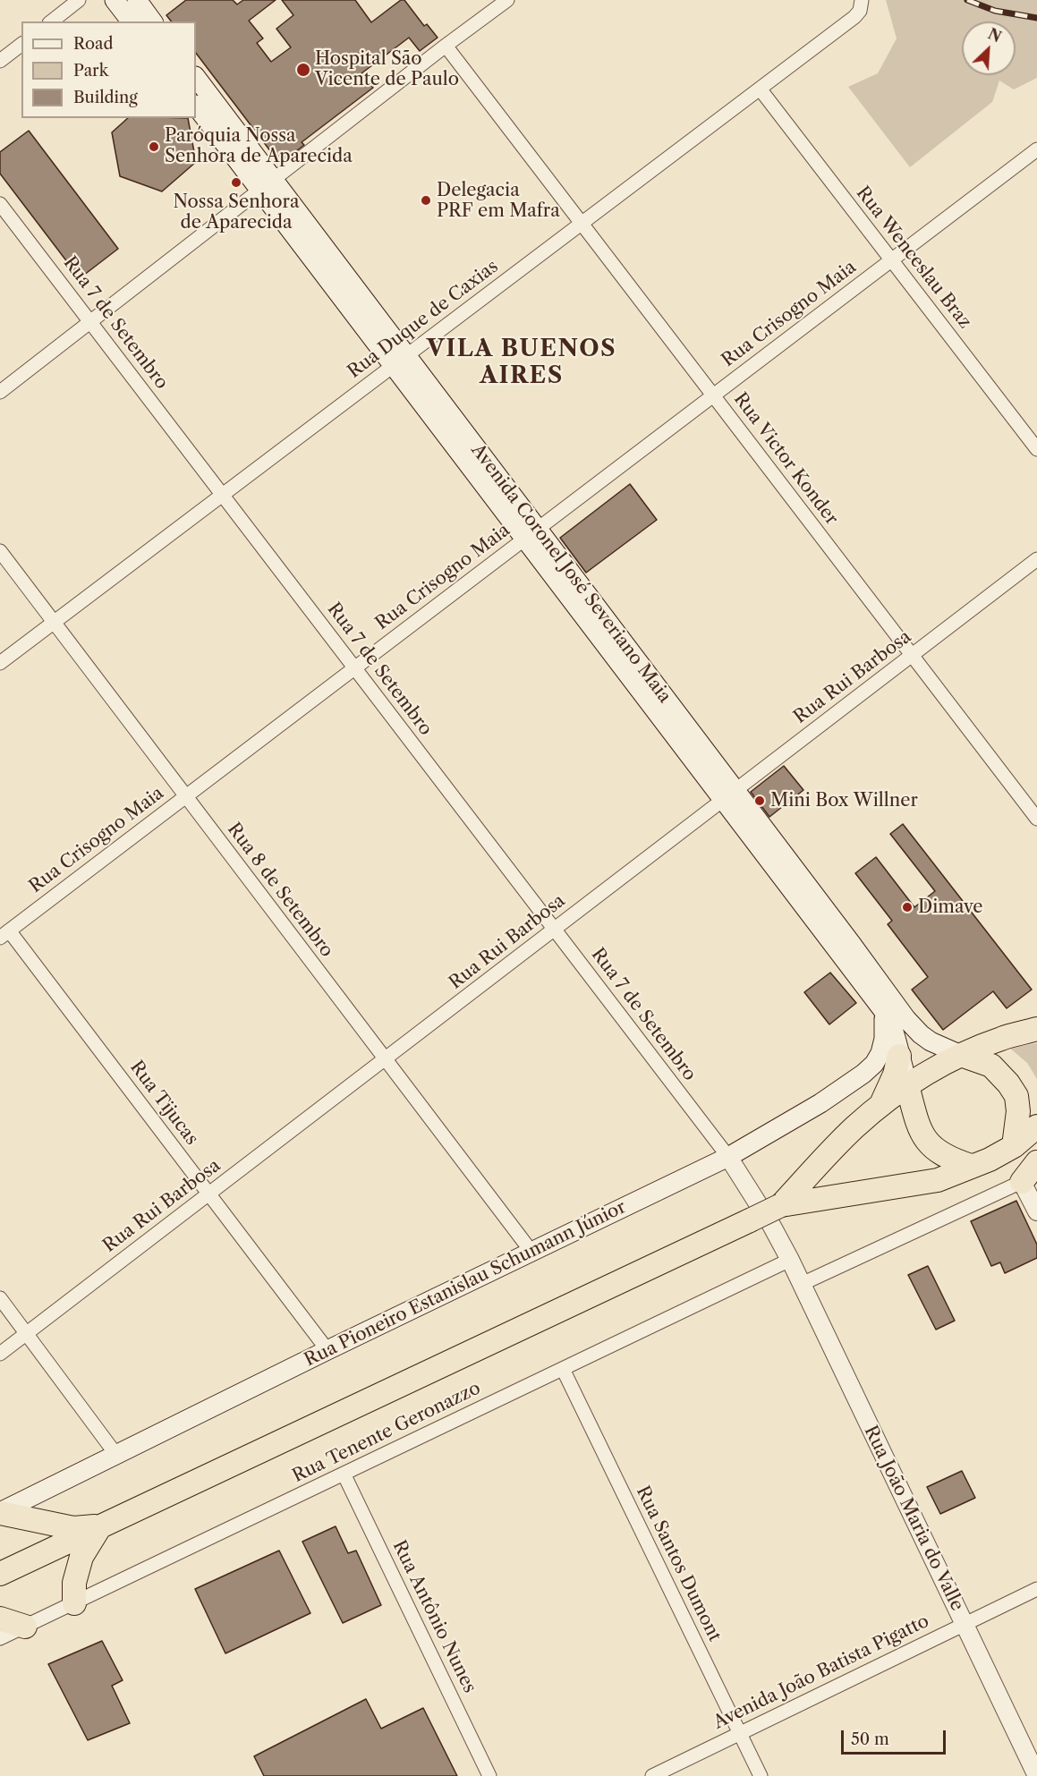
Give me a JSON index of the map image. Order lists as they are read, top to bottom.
{
  "streets": {
    "main road": ["Avenida Coronel José Severiano Maia", "Rua Pioneiro Estanislau Schumann Júnior"],
    "street": [
      "Rua Wenceslau Braz",
      "Rua Crisogno Maia",
      "Rua Duque de Caxias",
      "Rua 7 de Setembro",
      "Rua Victor Konder",
      "Rua Rui Barbosa",
      "Rua 8 de Setembro",
      "Rua Tijucas",
      "Rua Tenente Geronazzo",
      "Rua João Maria do Valle",
      "Rua Santos Dumont",
      "Rua Antônio Nunes",
      "Avenida João Batista Pigatto"
    ]
  },
  "crossings": [
    ["Rua Wenceslau Braz", "Rua Crisogno Maia"],
    ["Rua Wenceslau Braz", "Rua Duque de Caxias"],
    ["Rua Crisogno Maia", "Rua 7 de Setembro"],
    ["Rua Crisogno Maia", "Rua Victor Konder"],
    ["Rua Crisogno Maia", "Avenida Coronel José Severiano Maia"],
    ["Rua Crisogno Maia", "Rua 8 de Setembro"],
    ["Rua Crisogno Maia", "Rua Tijucas"],
    ["Rua Duque de Caxias", "Rua 7 de Setembro"],
    ["Rua Duque de Caxias", "Rua Victor Konder"],
    ["Rua Duque de Caxias", "Avenida Coronel José Severiano Maia"],
    ["Rua Duque de Caxias", "Rua 8 de Setembro"],
    ["Rua 7 de Setembro", "Rua Rui Barbosa"],
    ["Rua 7 de Setembro", "Rua Pioneiro Estanislau Schumann Júnior"],
    ["Rua 7 de Setembro", "Rua João Maria do Valle"],
    ["Rua Victor Konder", "Rua Rui Barbosa"],
    ["Avenida Coronel José Severiano Maia", "Rua Rui Barbosa"],
    ["Avenida Coronel José Severiano Maia", "Rua Pioneiro Estanislau Schumann Júnior"],
    ["Rua Rui Barbosa", "Rua 8 de Setembro"],
    ["Rua Rui Barbosa", "Rua Tijucas"],
    ["Rua 8 de Setembro", "Rua Pioneiro Estanislau Schumann Júnior"],
    ["Rua Tijucas", "Rua Pioneiro Estanislau Schumann Júnior"],
    ["Rua Pioneiro Estanislau Schumann Júnior", "Rua João Maria do Valle"],
    ["Rua Tenente Geronazzo", "Rua João Maria do Valle"],
    ["Rua Tenente Geronazzo", "Rua Santos Dumont"],
    ["Rua Tenente Geronazzo", "Rua Antônio Nunes"],
    ["Rua João Maria do Valle", "Avenida João Batista Pigatto"],
    ["Rua Santos Dumont", "Avenida João Batista Pigatto"]
  ],
  "districts": ["VILA BUENOS AIRES"],
  "places": [
    "Hospital São Vicente de Paulo",
    "Paróquia Nossa Senhora de Aparecida",
    "Nossa Senhora de Aparecida",
    "Delegacia PRF em Mafra",
    "Mini Box Willner",
    "Dimave"
  ],
  "legend": ["Road", "Park", "Building"],
  "scale_bar": "50 m",
  "north": "top right"
}
